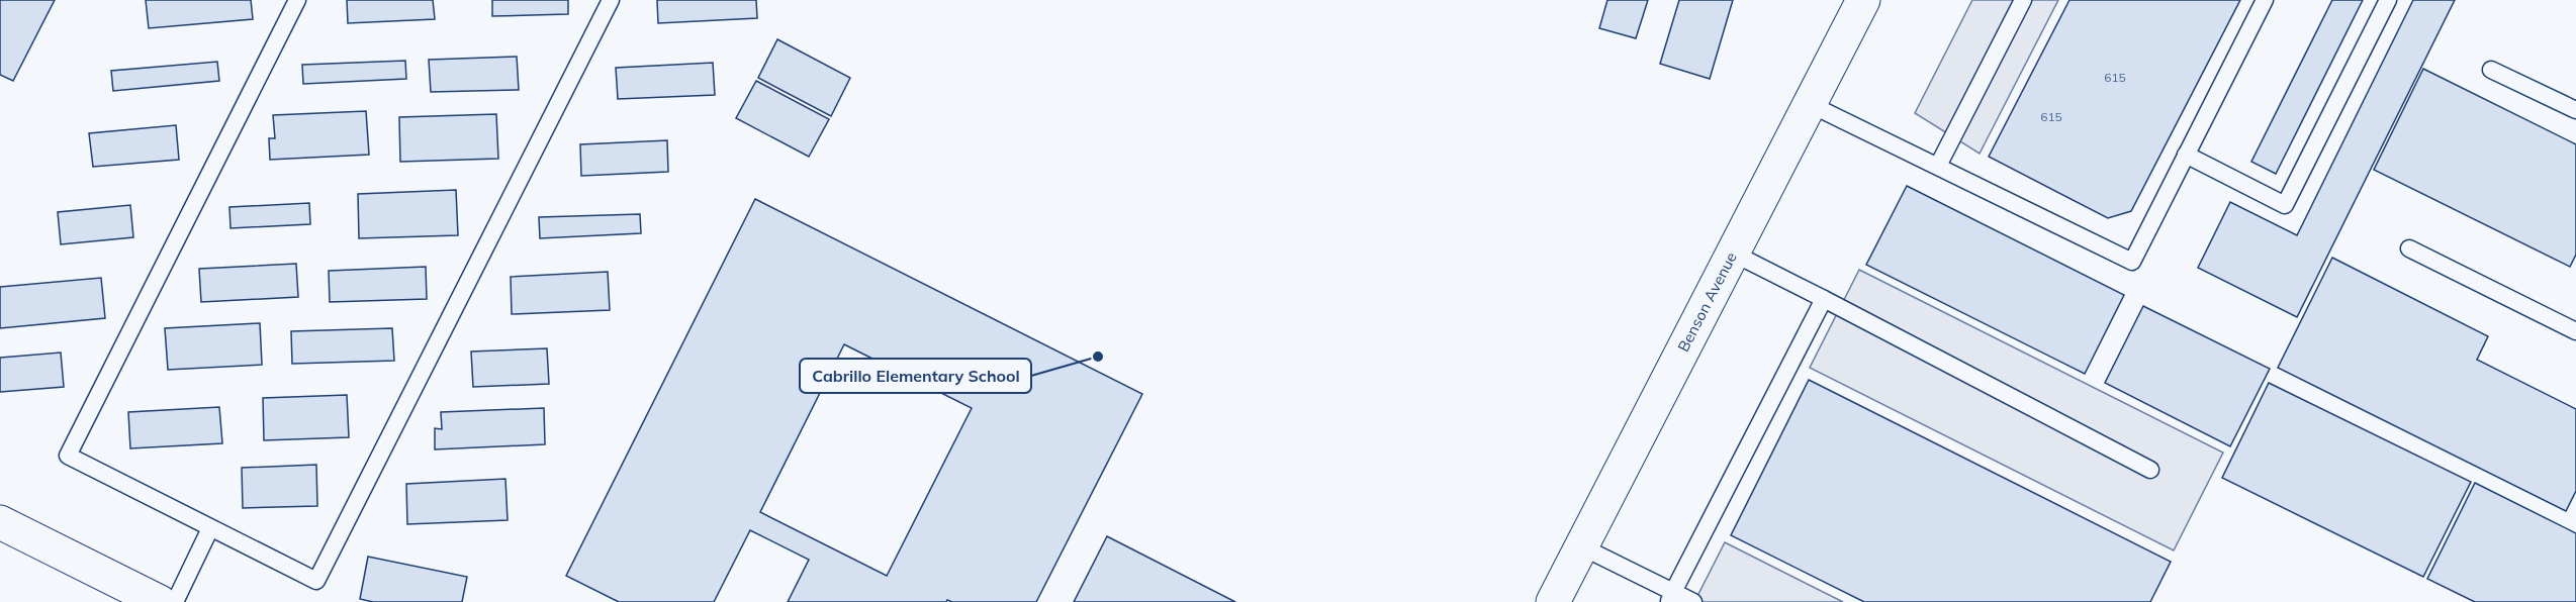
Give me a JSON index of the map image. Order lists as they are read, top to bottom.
{
  "streets": {
    "main road": ["Benson Avenue"]
  },
  "places": ["Cabrillo Elementary School"],
  "house_numbers": ["615", "615"]
}
